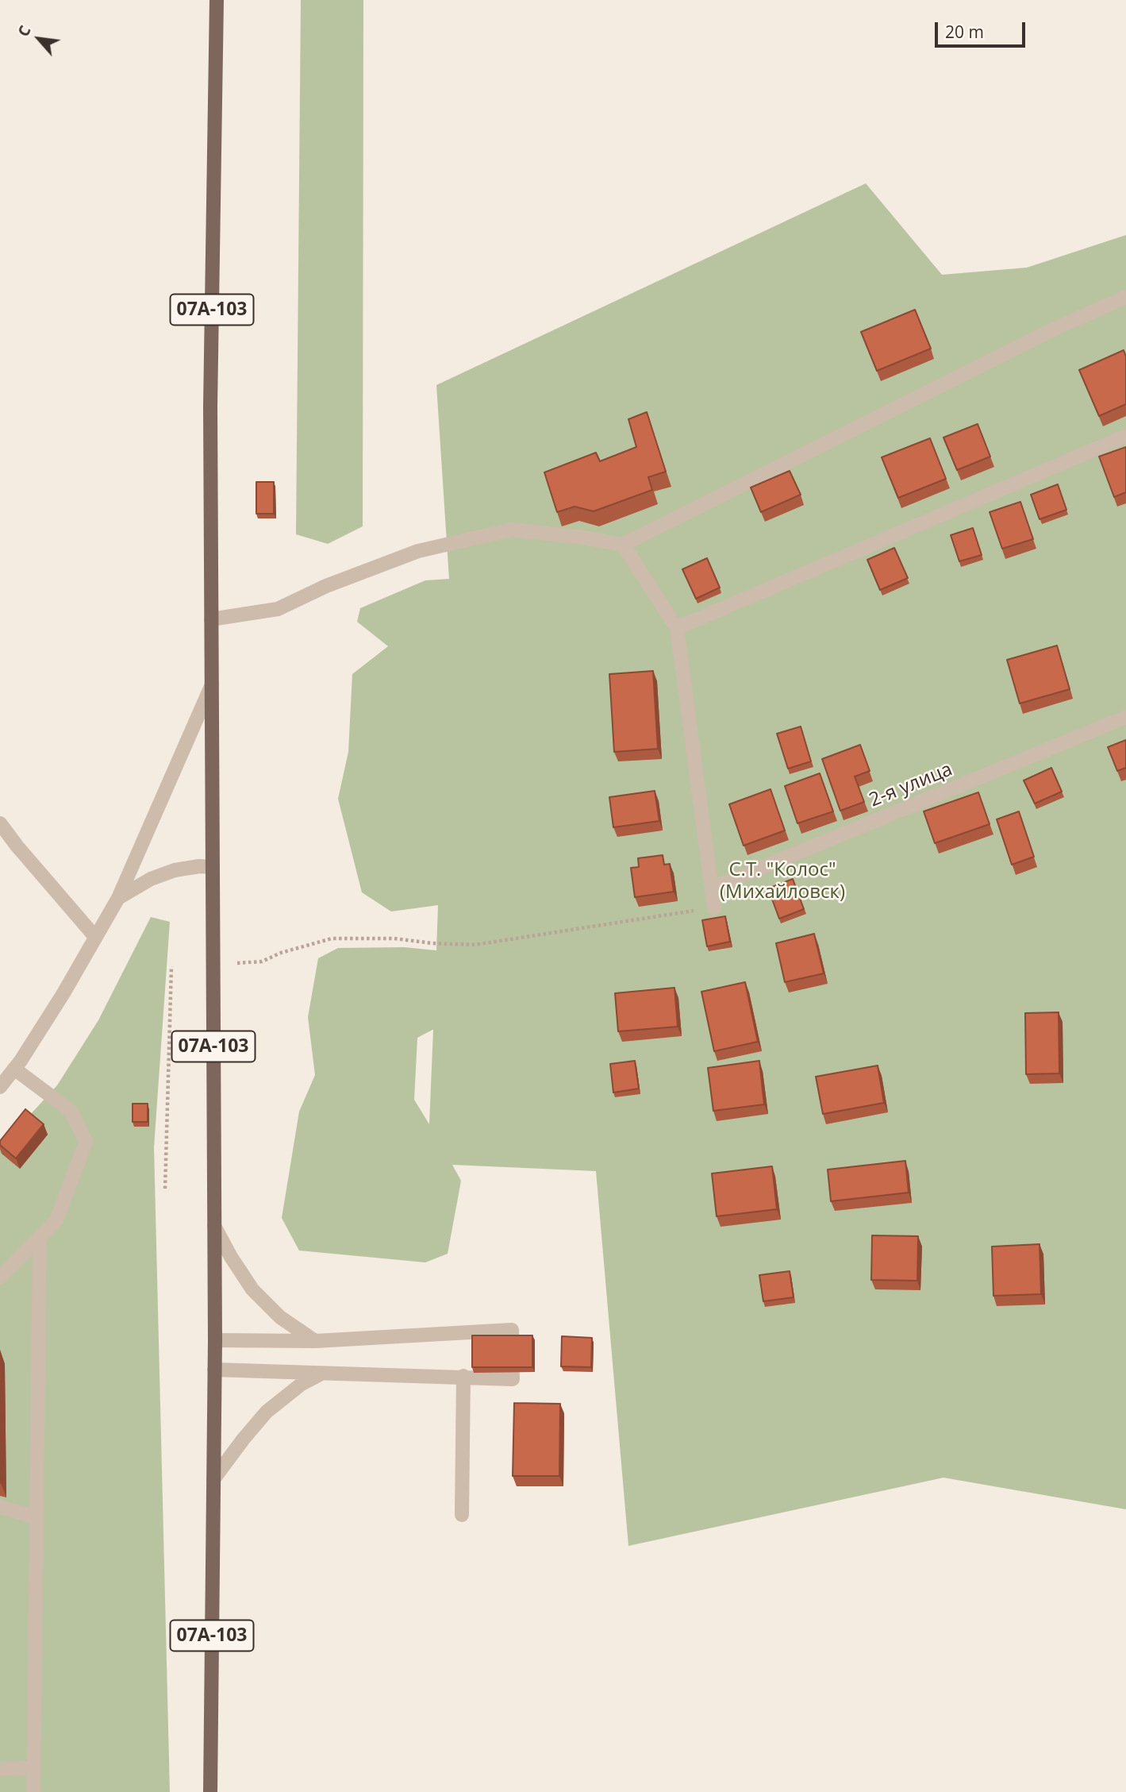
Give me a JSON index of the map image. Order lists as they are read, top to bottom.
{
  "streets": {
    "main road": ["07А-103"],
    "street": ["2-я улица"]
  },
  "parks": ["С.Т. \"Колос\" (Михайловск)"],
  "scale_bar": "20 m",
  "north": "top left"
}
